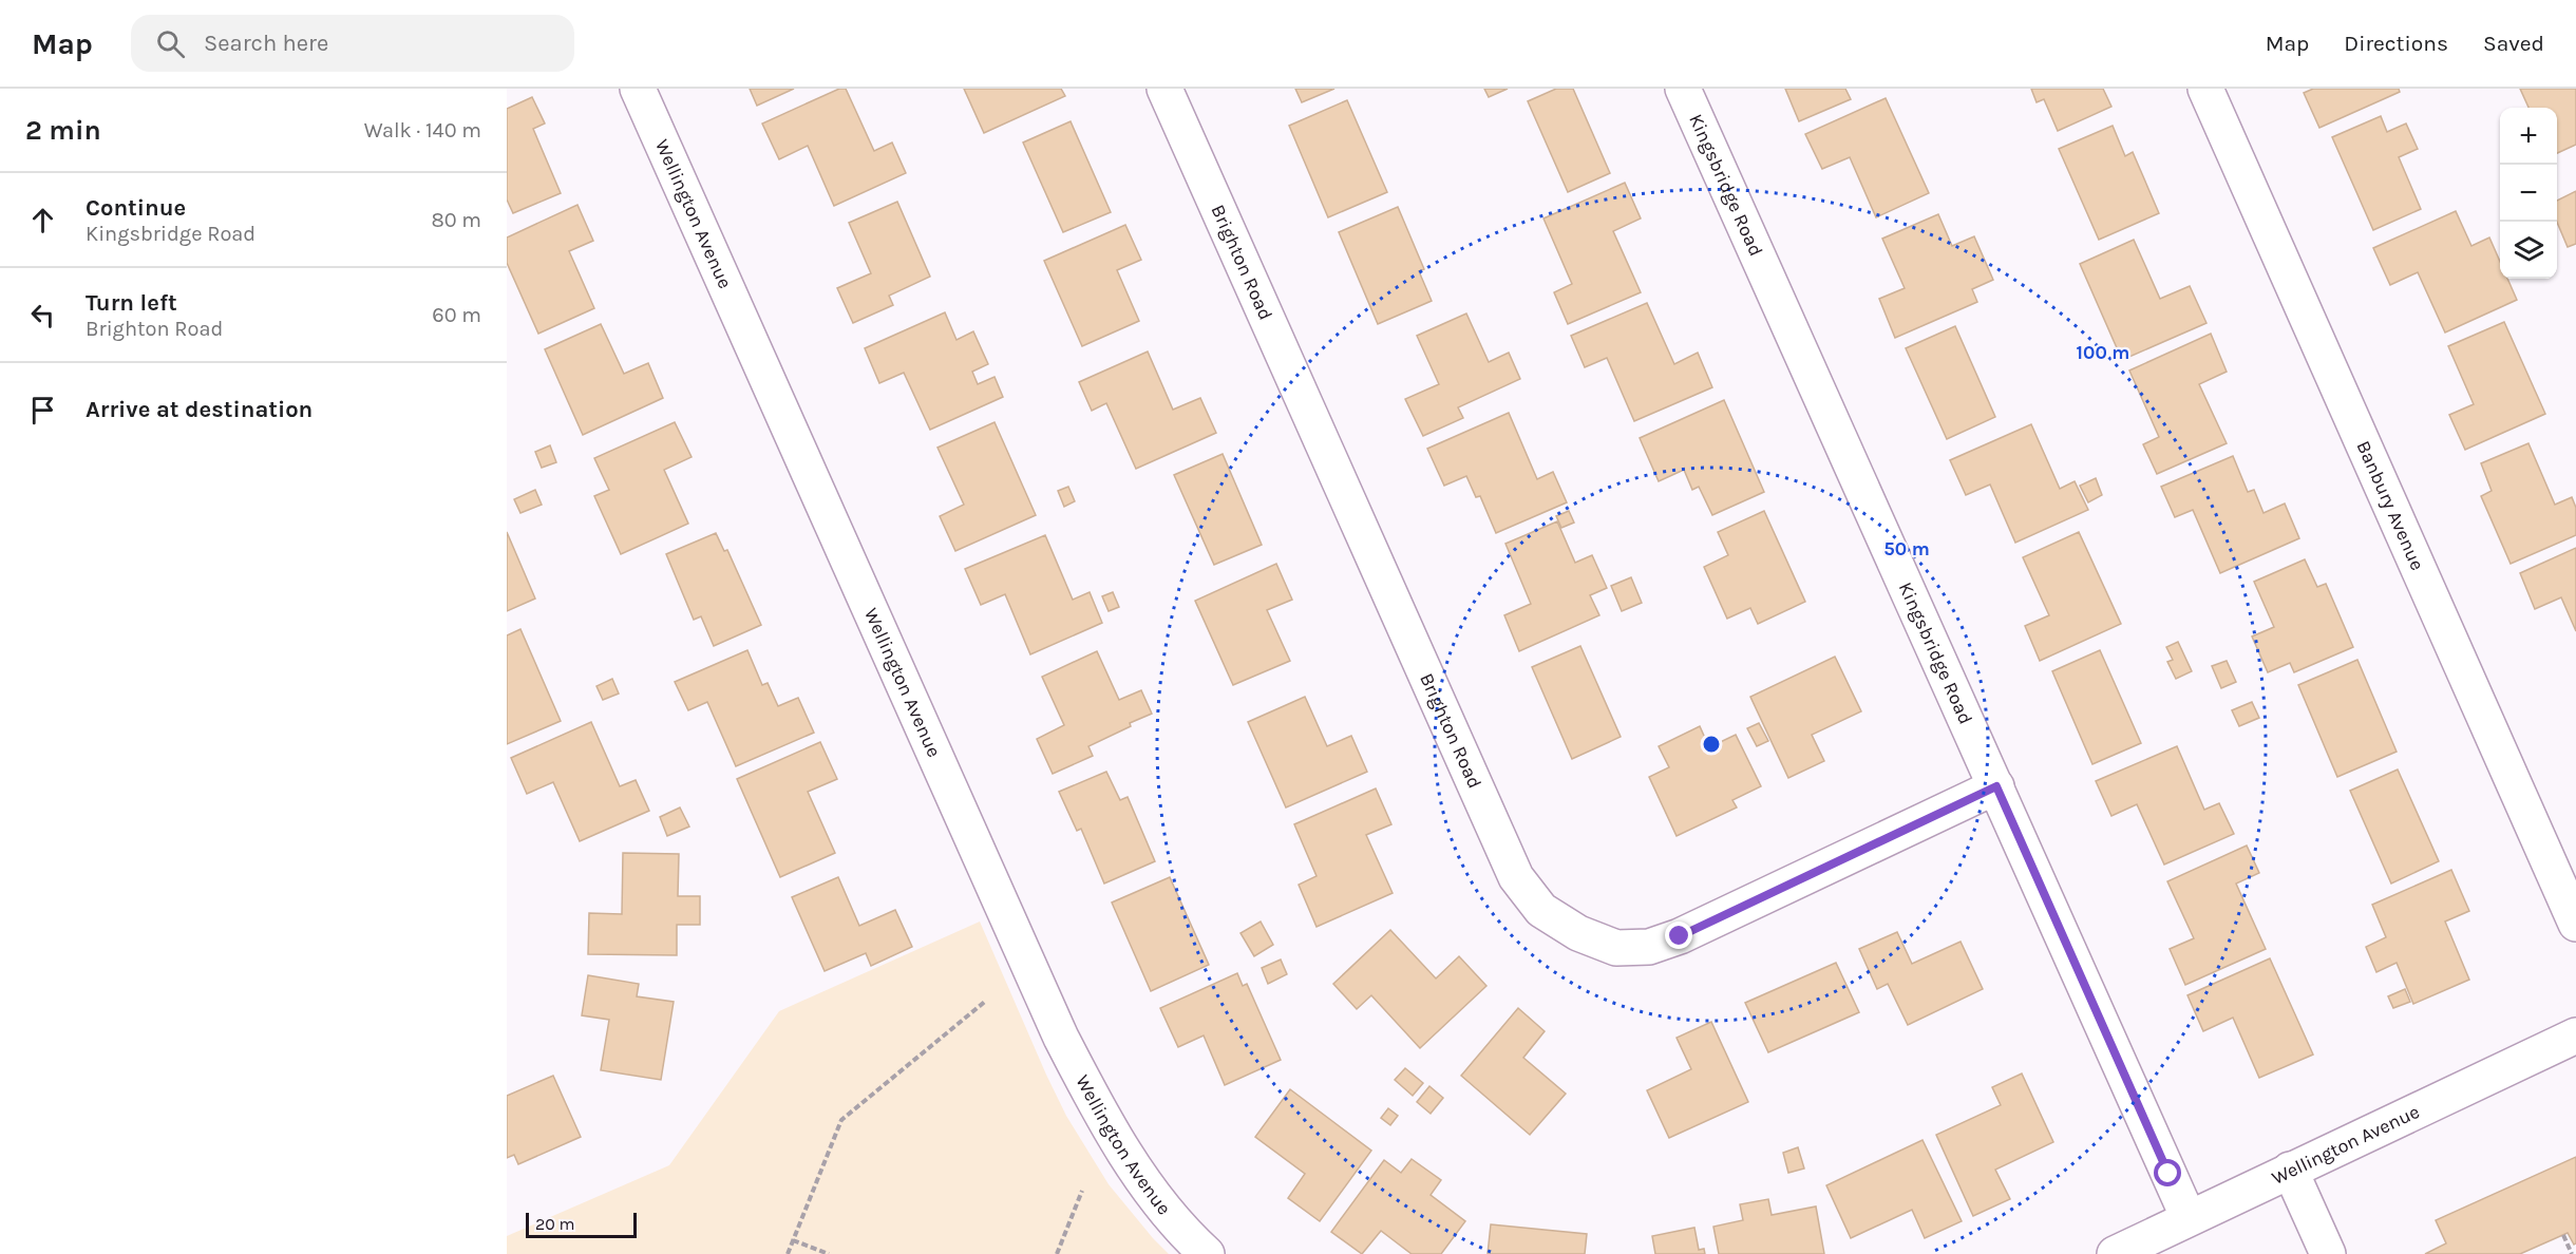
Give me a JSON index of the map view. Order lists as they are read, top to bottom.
{
  "streets": {
    "street": [
      "Kingsbridge Road",
      "Wellington Avenue",
      "Brighton Road",
      "Banbury Avenue"
    ]
  },
  "crossings": [
    ["Kingsbridge Road", "Wellington Avenue"],
    ["Kingsbridge Road", "Brighton Road"]
  ],
  "scale_bar": "20 m",
  "page": {
    "header": "Map",
    "search": "Search here",
    "nav": ["Map", "Directions", "Saved"],
    "heading": ["2 min", "Walk · 140 m"],
    "map_buttons": ["+", "−"],
    "list": [
      ["Continue", "Kingsbridge Road", "80 m"],
      ["Turn left", "Brighton Road", "60 m"],
      "Arrive at destination"
    ],
    "scale": "20 m"
  },
  "rings": ["100 m", "50 m"]
}
